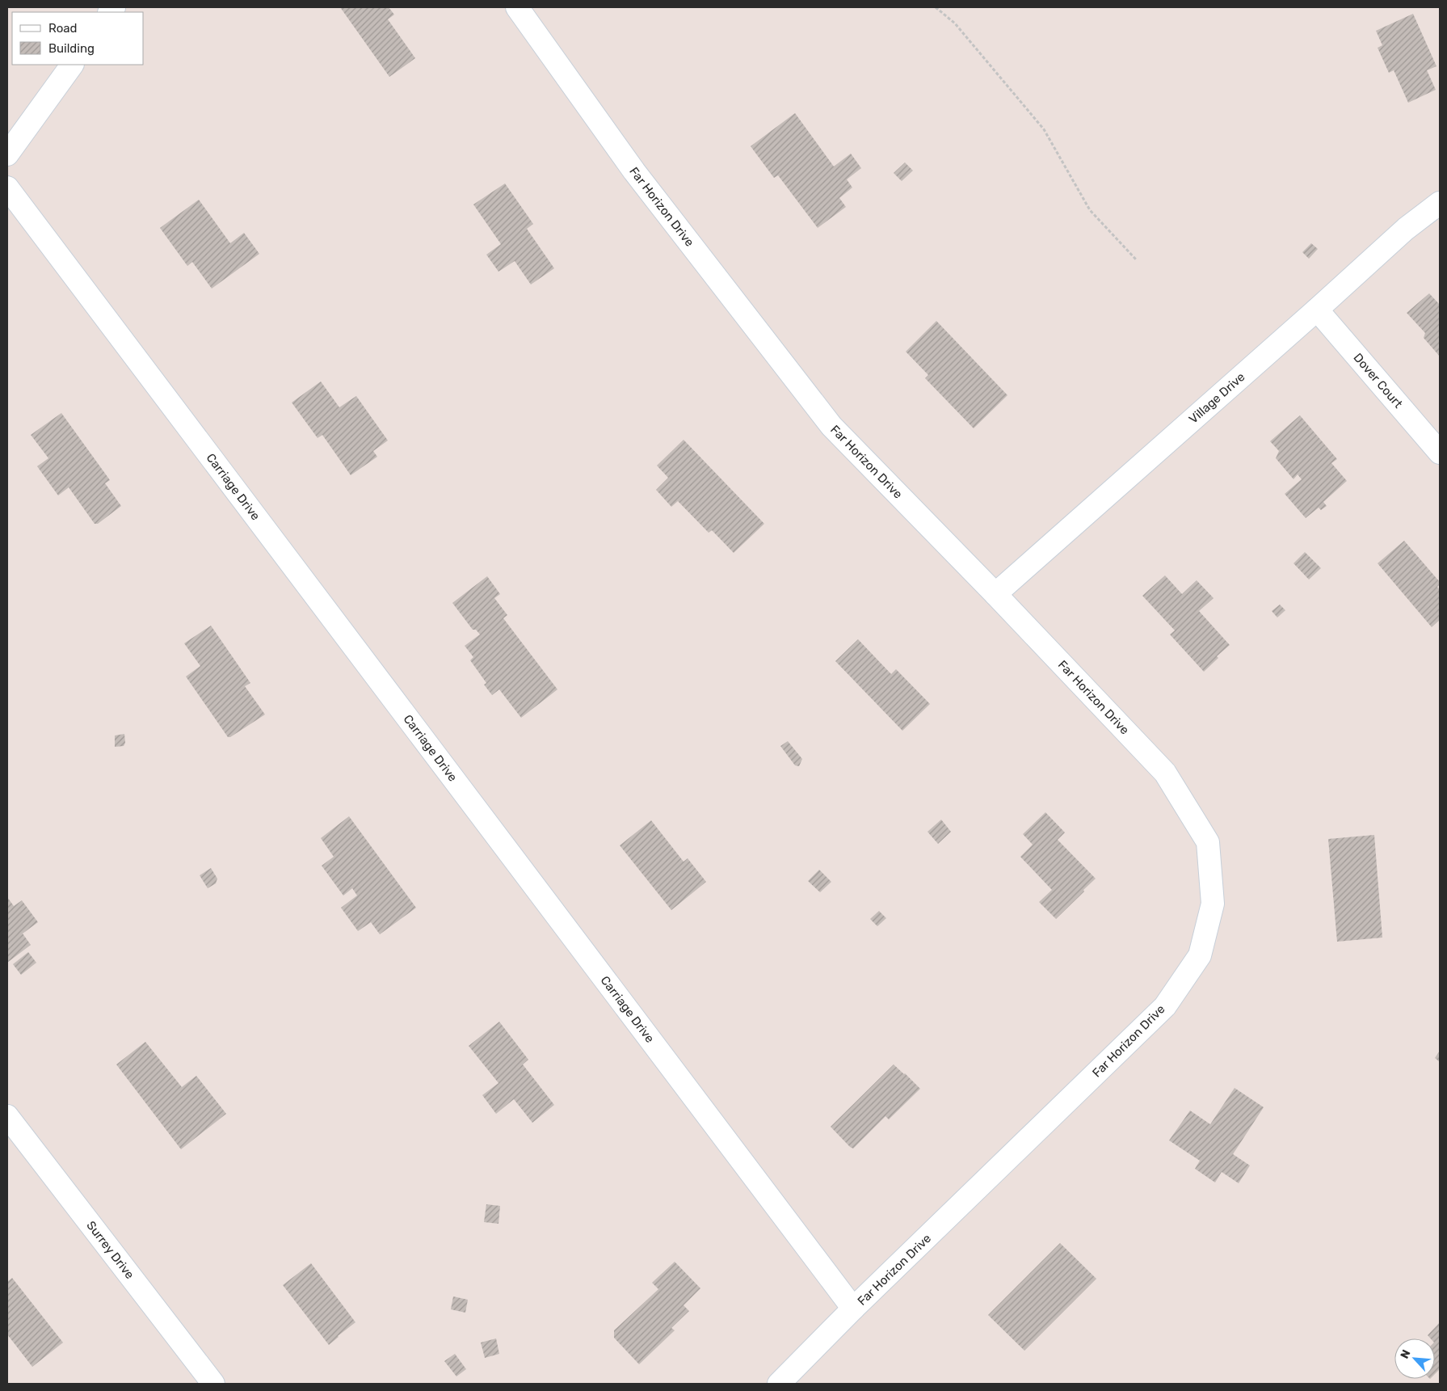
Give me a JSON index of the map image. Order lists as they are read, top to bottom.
{
  "streets": {
    "street": [
      "Far Horizon Drive",
      "Dover Court",
      "Village Drive",
      "Carriage Drive",
      "Surrey Drive"
    ]
  },
  "crossings": [
    ["Far Horizon Drive", "Village Drive"],
    ["Far Horizon Drive", "Carriage Drive"],
    ["Dover Court", "Village Drive"]
  ],
  "legend": ["Road", "Building"],
  "north": "top left"
}
